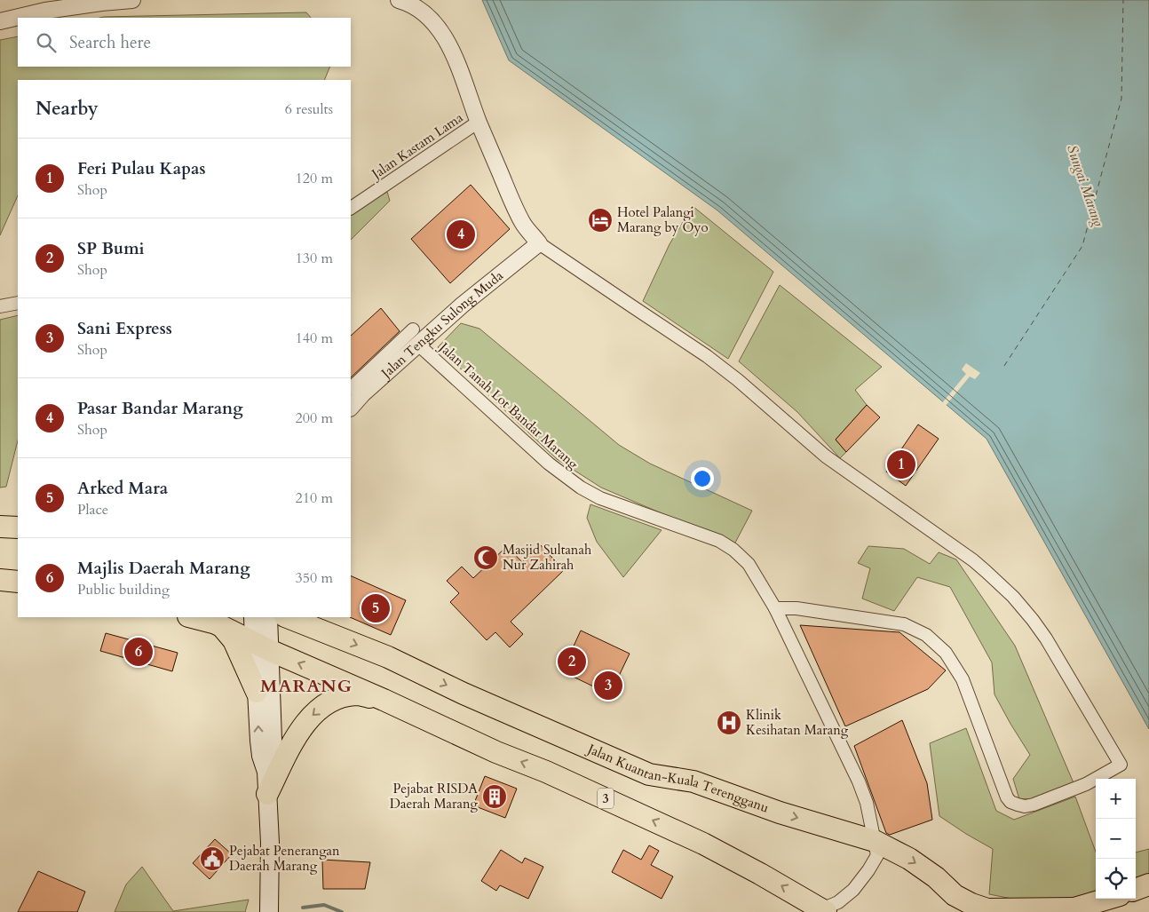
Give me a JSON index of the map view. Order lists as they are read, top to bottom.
{
  "streets": {
    "highway": ["Jalan Kuantan-Kuala Terengganu", "3"],
    "street": ["Jalan Kastam Lama", "Jalan Tengku Sulong Muda", "Jalan Tanah Lot Bandar Marang"]
  },
  "crossings": [
    ["Jalan Tengku Sulong Muda", "Jalan Tanah Lot Bandar Marang"],
    ["Jalan Tanah Lot Bandar Marang", "Jalan Kuantan-Kuala Terengganu"],
    ["Jalan Tanah Lot Bandar Marang", "3"]
  ],
  "districts": ["MARANG"],
  "water": ["Sungai Marang"],
  "places": {
    "hotel": ["Hotel Palangi Marang by Oyo"],
    "mosque": ["Masjid Sultanah Nur Zahirah"],
    "hospital": ["Klinik Kesihatan Marang"],
    "building": ["Pejabat RISDA Daerah Marang"],
    "public building": ["Pejabat Penerangan Daerah Marang"]
  },
  "page": {
    "search": "Search here",
    "heading": ["Nearby", "6 results"],
    "list": [
      {
        "mark": "1",
        "name": "Feri Pulau Kapas",
        "note": "Shop",
        "value": "120 m"
      },
      {
        "mark": "2",
        "name": "SP Bumi",
        "note": "Shop",
        "value": "130 m"
      },
      {
        "mark": "3",
        "name": "Sani Express",
        "note": "Shop",
        "value": "140 m"
      },
      {
        "mark": "4",
        "name": "Pasar Bandar Marang",
        "note": "Shop",
        "value": "200 m"
      },
      {
        "mark": "5",
        "name": "Arked Mara",
        "note": "Place",
        "value": "210 m"
      },
      {
        "mark": "6",
        "name": "Majlis Daerah Marang",
        "note": "Public building",
        "value": "350 m"
      }
    ],
    "pins": [
      "4",
      "1",
      "5",
      "6",
      "2",
      "3"
    ],
    "map_buttons": ["+", "−"]
  }
}
